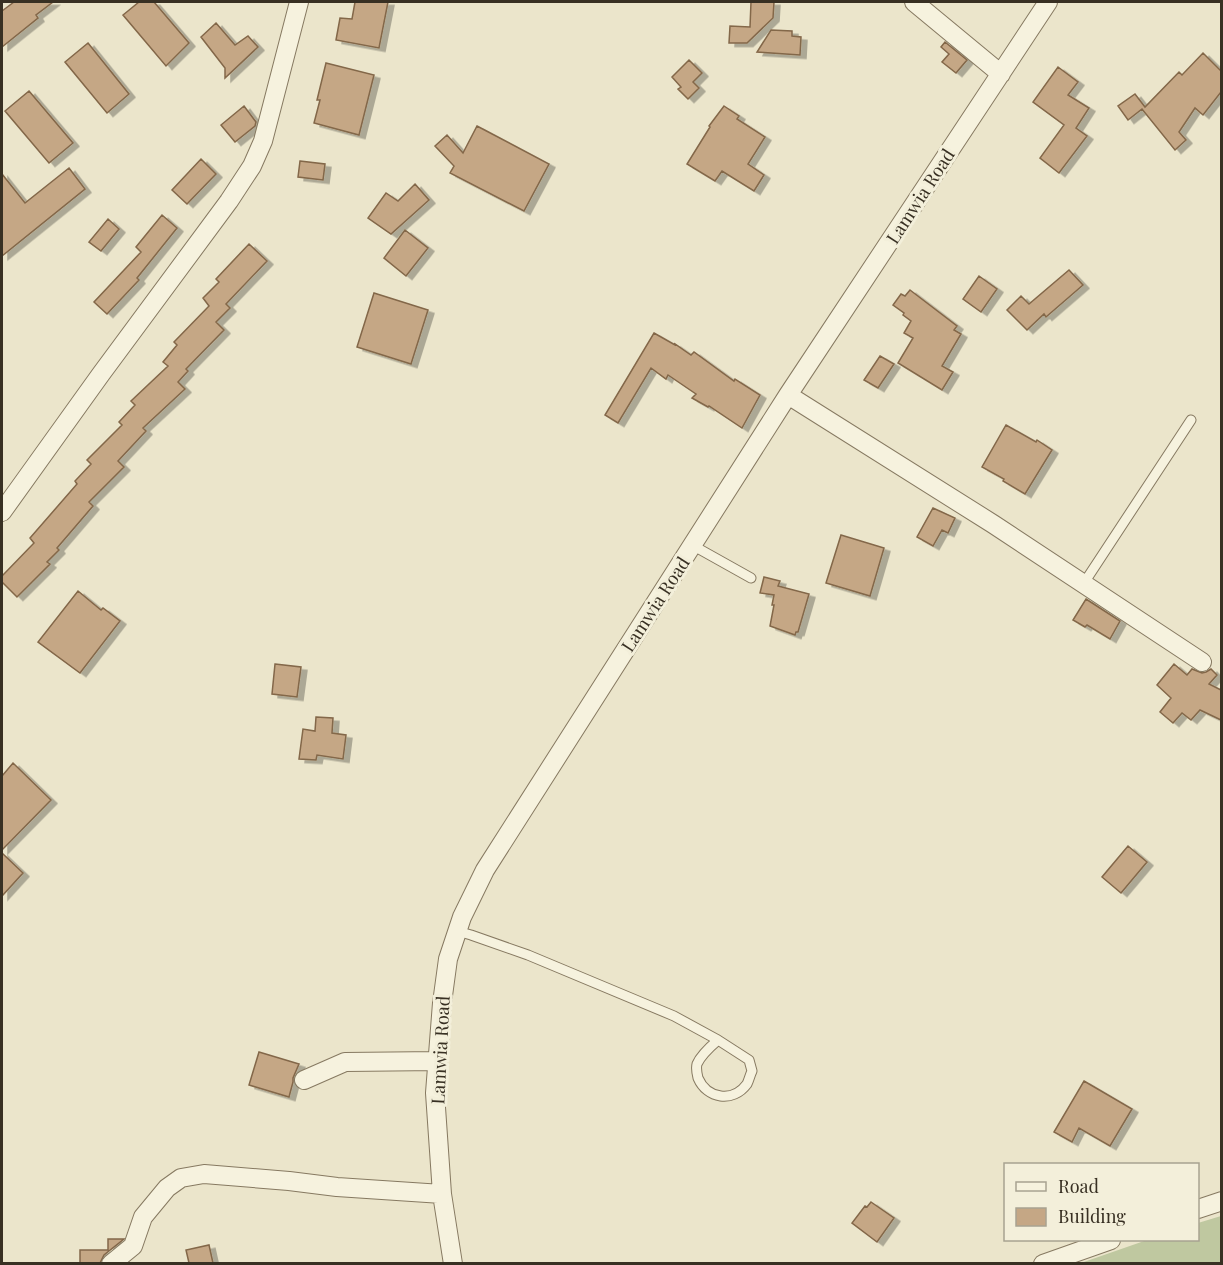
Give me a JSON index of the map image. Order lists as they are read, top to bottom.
{
  "streets": {
    "street": ["Lamwia Road"]
  },
  "legend": ["Road", "Building"]
}
